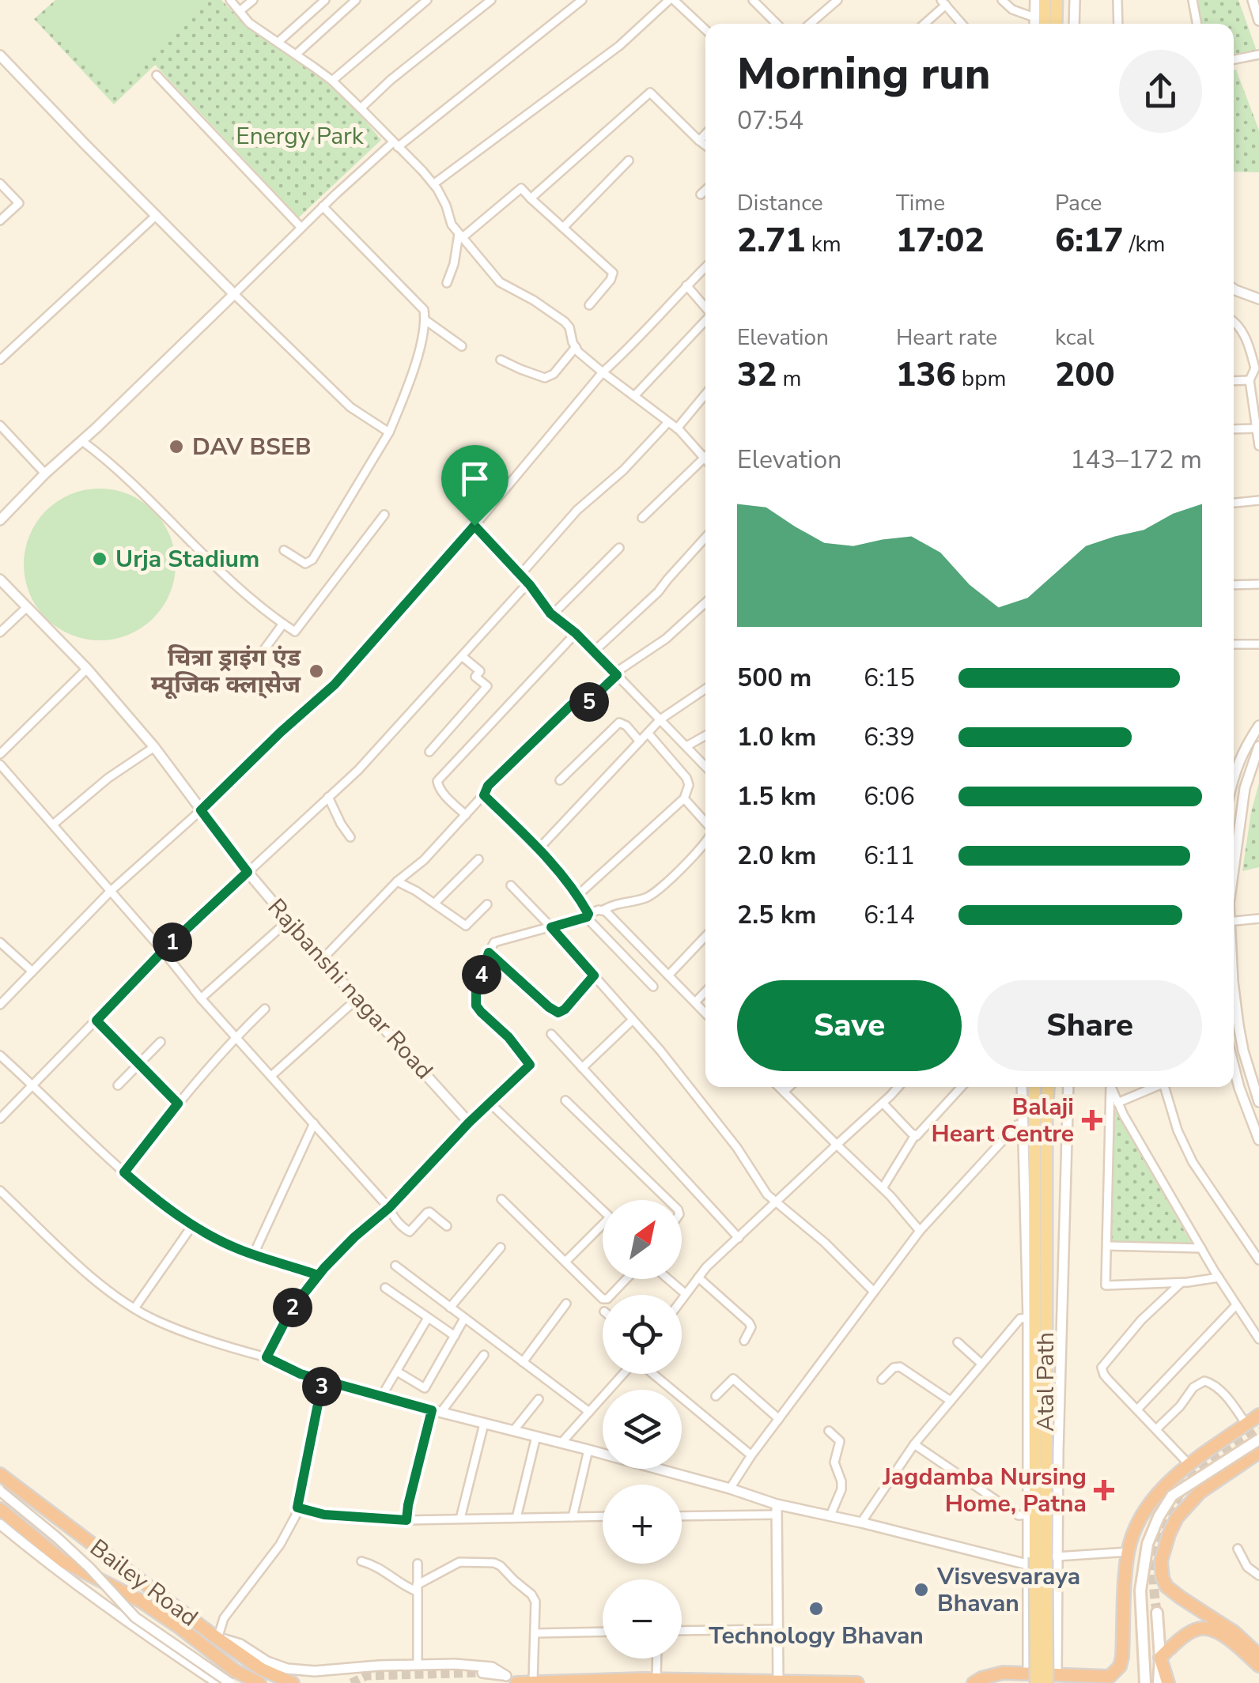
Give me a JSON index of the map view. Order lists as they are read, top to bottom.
{
  "streets": {
    "highway": ["Bailey Road"],
    "main road": ["Atal Path"],
    "street": ["Rajbanshi nagar Road"]
  },
  "parks": ["Energy Park"],
  "places": {
    "other": [
      "DAV BSEB",
      "Urja Stadium",
      "चित्रा ड्राइंग एंड म्यूजिक क्ला्सेज",
      "Visvesvaraya Bhavan",
      "Technology Bhavan"
    ],
    "health": ["Balaji Heart Centre", "Jagdamba Nursing Home, Patna"]
  },
  "north": "top right",
  "page": {
    "heading": ["Morning run", "07:54"],
    "stats": [
      ["Distance", "2.71 km"],
      ["Time", "17:02"],
      ["Pace", "6:17 /km"],
      ["Elevation", "32 m"],
      ["Heart rate", "136 bpm"],
      ["kcal", "200"]
    ],
    "chart": ["Elevation", "143–172 m"],
    "list": [
      {
        "name": "500 m",
        "note": "6:15"
      },
      {
        "name": "1.0 km",
        "note": "6:39"
      },
      {
        "name": "1.5 km",
        "note": "6:06"
      },
      {
        "name": "2.0 km",
        "note": "6:11"
      },
      {
        "name": "2.5 km",
        "note": "6:14"
      }
    ],
    "pins": [
      "5",
      "1",
      "4",
      "2",
      "3"
    ],
    "buttons": ["Save", "Share"],
    "map_buttons": ["+", "−"]
  }
}
